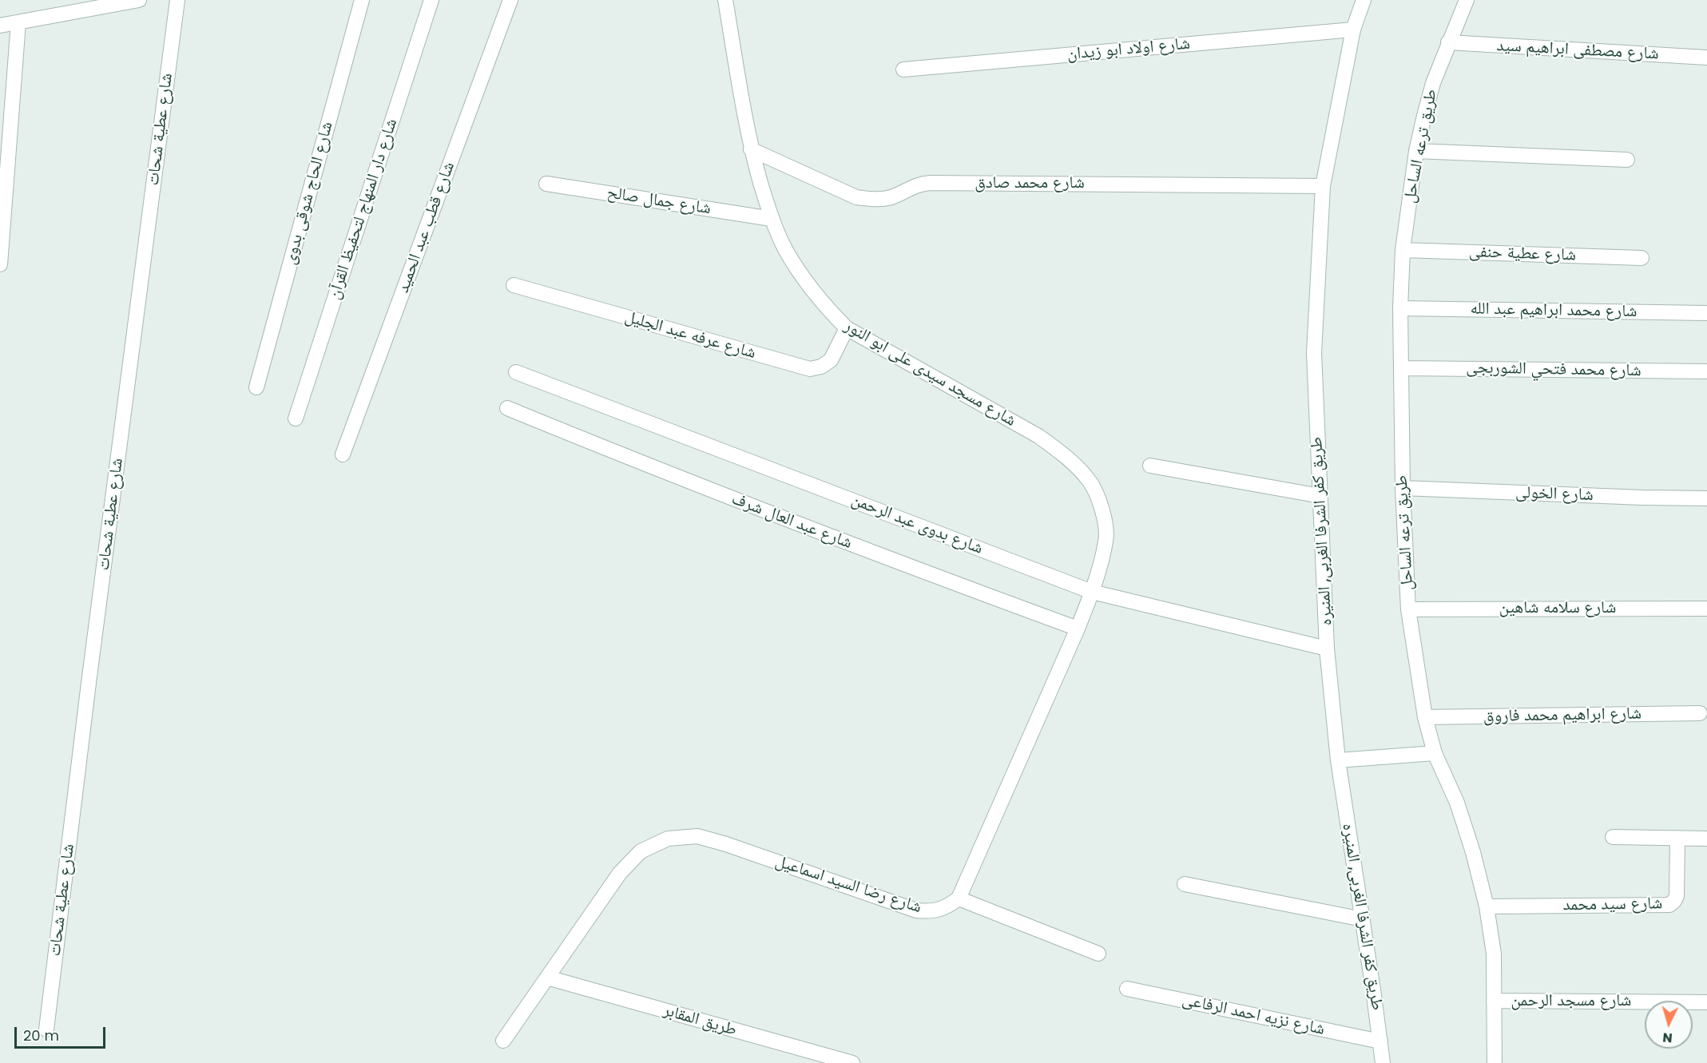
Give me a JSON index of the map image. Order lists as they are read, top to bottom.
{
  "streets": {
    "street": [
      "شارع اولاد ابو زيدان",
      "شارع مصطفى ابراهيم سيد",
      "شارع عطية شحات",
      "طريق ترعه الساحل",
      "شارع محمد صادق",
      "شارع الحاج شوقى بدوى",
      "شارع جمال صالح",
      "شارع دار المنهاج لتحفيظ القرآن",
      "شارع قطب عبد الحميد",
      "شارع عطية حنفى",
      "شارع محمد ابراهيم عبد الله",
      "شارع عرفه عبد الجليل",
      "شارع محمد فتحي الشوربجى",
      "شارع مسجد سيدى على ابو النور",
      "شارع الخولى",
      "شارع عبد العال شرف",
      "شارع بدوى عبد الرحمن",
      "طريق كفر الشرفا الغربى, المنيره",
      "شارع سلامه شاهين",
      "شارع ابراهيم محمد فاروق",
      "شارع رضا السيد اسماعيل",
      "شارع سيد محمد",
      "شارع مسجد الرحمن",
      "شارع نزيه احمد الرفاعى",
      "طريق المقابر"
    ]
  },
  "crossings": [
    ["شارع اولاد ابو زيدان", "طريق كفر الشرفا الغربى, المنيره"],
    ["شارع مصطفى ابراهيم سيد", "طريق ترعه الساحل"],
    ["طريق ترعه الساحل", "شارع عطية حنفى"],
    ["طريق ترعه الساحل", "شارع محمد ابراهيم عبد الله"],
    ["طريق ترعه الساحل", "شارع محمد فتحي الشوربجى"],
    ["طريق ترعه الساحل", "شارع الخولى"],
    ["طريق ترعه الساحل", "شارع سلامه شاهين"],
    ["طريق ترعه الساحل", "شارع ابراهيم محمد فاروق"],
    ["طريق ترعه الساحل", "شارع سيد محمد"],
    ["طريق ترعه الساحل", "شارع مسجد الرحمن"],
    ["شارع محمد صادق", "شارع مسجد سيدى على ابو النور"],
    ["شارع محمد صادق", "طريق كفر الشرفا الغربى, المنيره"],
    ["شارع جمال صالح", "شارع مسجد سيدى على ابو النور"],
    ["شارع عرفه عبد الجليل", "شارع مسجد سيدى على ابو النور"],
    ["شارع مسجد سيدى على ابو النور", "شارع بدوى عبد الرحمن"],
    ["شارع بدوى عبد الرحمن", "طريق كفر الشرفا الغربى, المنيره"],
    ["طريق كفر الشرفا الغربى, المنيره", "شارع نزيه احمد الرفاعى"],
    ["شارع رضا السيد اسماعيل", "طريق المقابر"]
  ],
  "scale_bar": "20 m",
  "north": "bottom"
}
